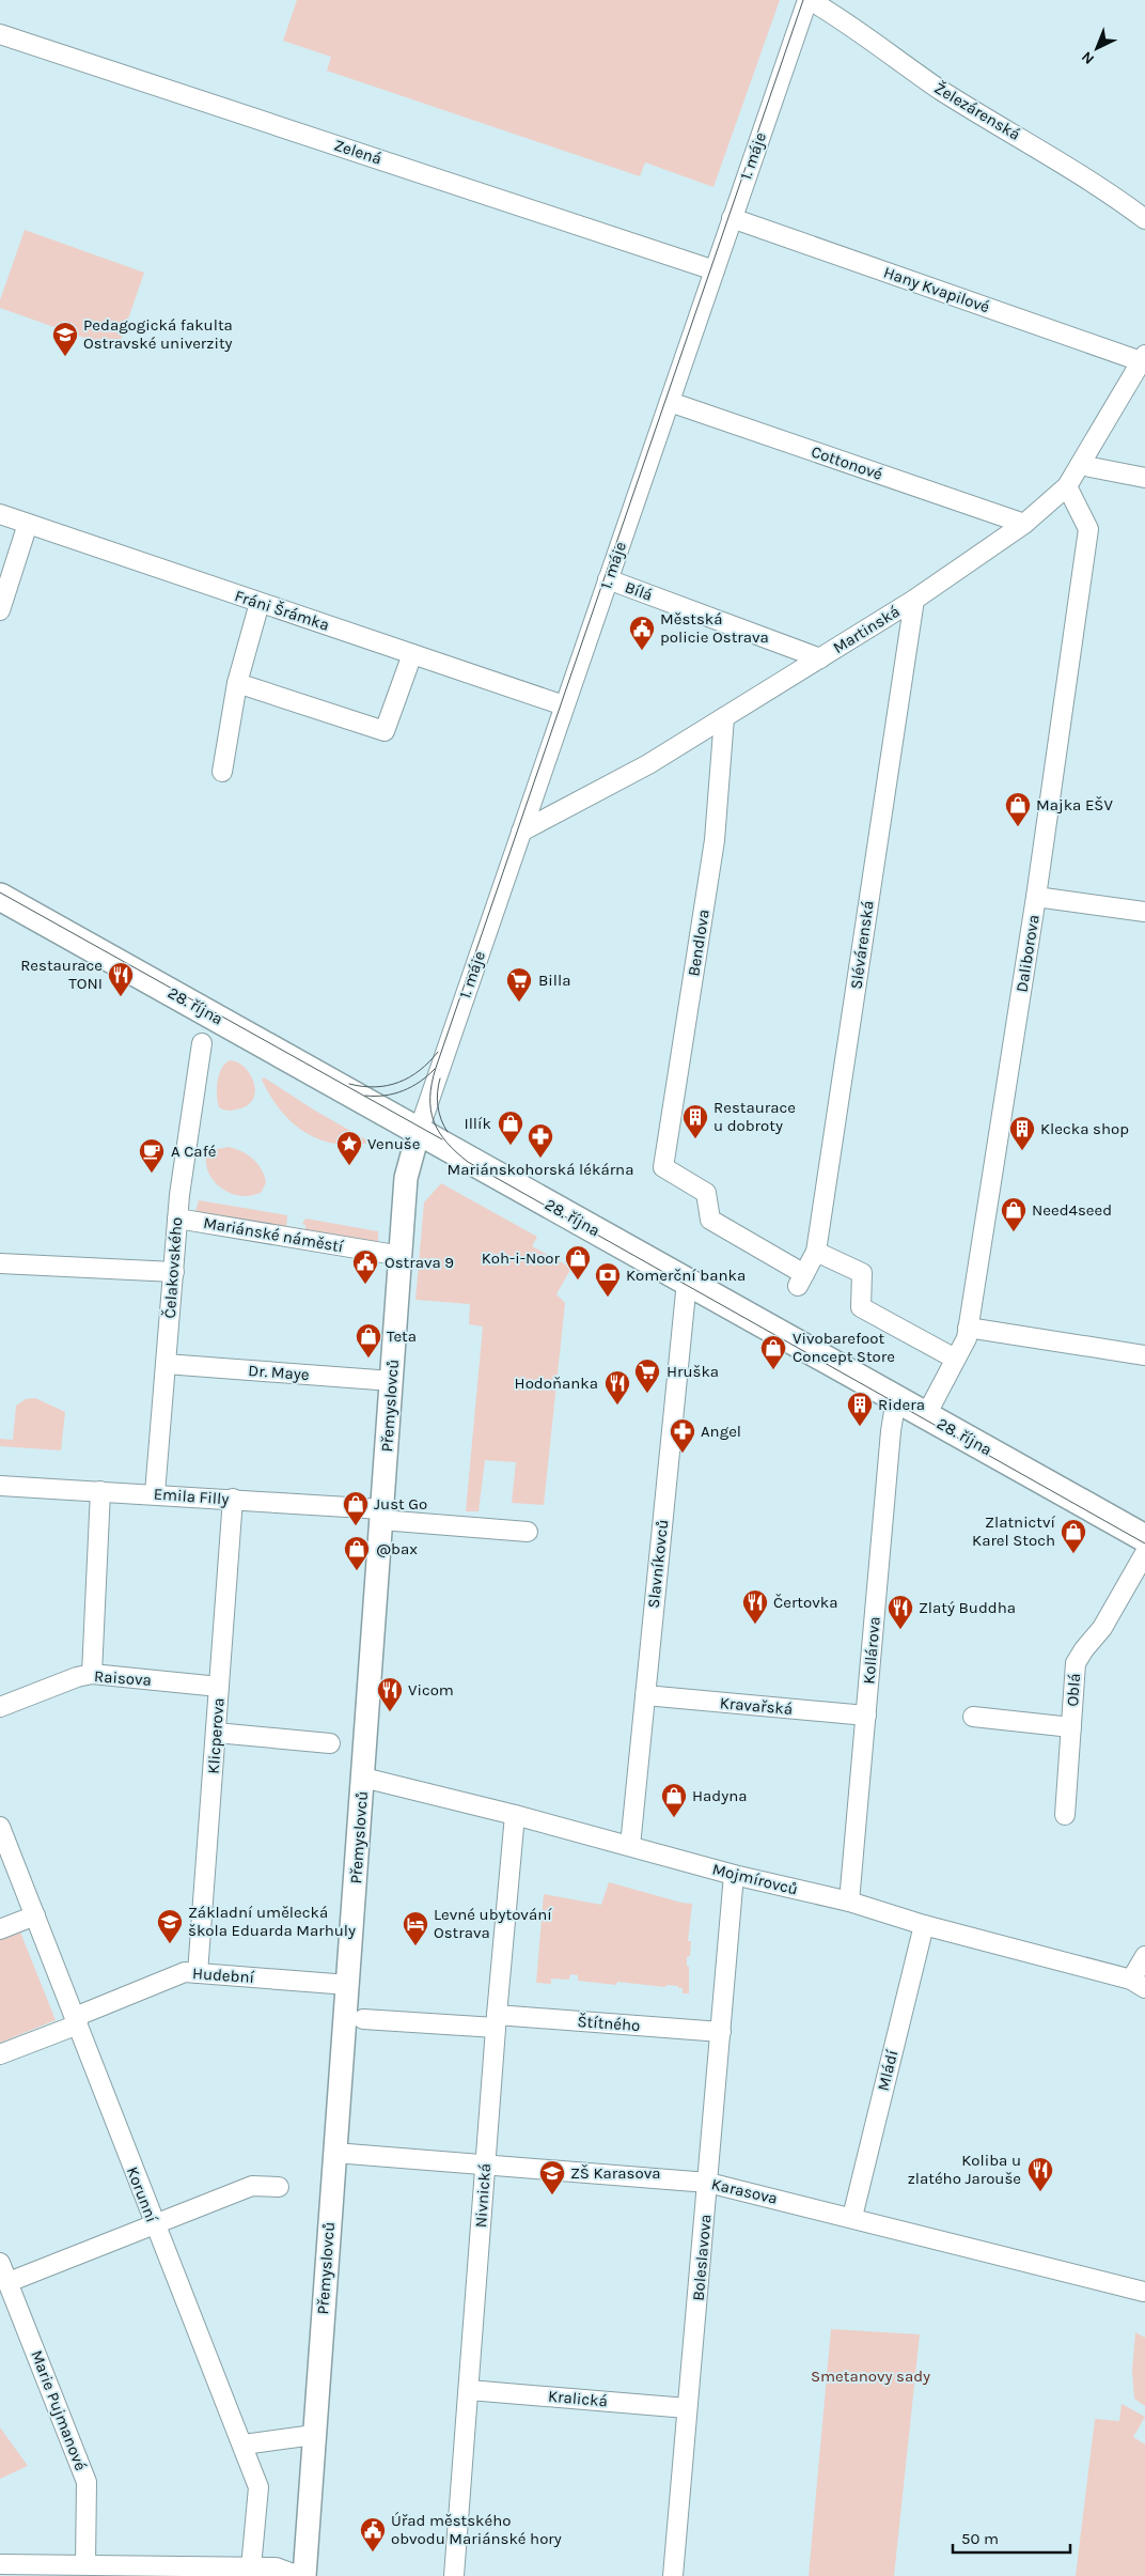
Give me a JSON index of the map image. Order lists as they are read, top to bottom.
{
  "streets": {
    "main road": ["28. října"],
    "street": [
      "Železárenská",
      "Zelená",
      "1. máje",
      "Hany Kvapilové",
      "Cottonové",
      "Bílá",
      "Fráni Šrámka",
      "Martinská",
      "Bendlova",
      "Slévárenská",
      "Daliborova",
      "Mariánské náměstí",
      "Čelakovského",
      "Dr. Maye",
      "Přemyslovců",
      "Emila Filly",
      "Slavníkovců",
      "Kollárova",
      "Raisova",
      "Oblá",
      "Kravařská",
      "Klicperova",
      "Mojmírovců",
      "Hudební",
      "Štítného",
      "Mládí",
      "Karasova",
      "Korunní",
      "Nivnická",
      "Boleslavova",
      "Kralická",
      "Marie Pujmanové"
    ]
  },
  "crossings": [
    ["Železárenská", "1. máje"],
    ["Zelená", "1. máje"],
    ["1. máje", "Hany Kvapilové"],
    ["1. máje", "Cottonové"],
    ["1. máje", "Bílá"],
    ["1. máje", "Fráni Šrámka"],
    ["1. máje", "Martinská"],
    ["1. máje", "28. října"],
    ["1. máje", "Přemyslovců"],
    ["Hany Kvapilové", "Martinská"],
    ["Cottonové", "Martinská"],
    ["Bílá", "Martinská"],
    ["Martinská", "Bendlova"],
    ["Martinská", "Slévárenská"],
    ["Martinská", "Daliborova"],
    ["Bendlova", "Slévárenská"],
    ["Daliborova", "28. října"],
    ["28. října", "Přemyslovců"],
    ["28. října", "Slavníkovců"],
    ["28. října", "Kollárova"],
    ["Mariánské náměstí", "Čelakovského"],
    ["Mariánské náměstí", "Přemyslovců"],
    ["Čelakovského", "Dr. Maye"],
    ["Čelakovského", "Emila Filly"],
    ["Dr. Maye", "Přemyslovců"],
    ["Přemyslovců", "Emila Filly"],
    ["Přemyslovců", "Mojmírovců"],
    ["Přemyslovců", "Hudební"],
    ["Přemyslovců", "Karasova"],
    ["Emila Filly", "Klicperova"],
    ["Slavníkovců", "Kravařská"],
    ["Slavníkovců", "Mojmírovců"],
    ["Kollárova", "Kravařská"],
    ["Kollárova", "Mojmírovců"],
    ["Raisova", "Klicperova"],
    ["Klicperova", "Hudební"],
    ["Mojmírovců", "Mládí"],
    ["Mojmírovců", "Nivnická"],
    ["Mojmírovců", "Boleslavova"],
    ["Hudební", "Korunní"],
    ["Štítného", "Nivnická"],
    ["Štítného", "Boleslavova"],
    ["Mládí", "Karasova"],
    ["Karasova", "Nivnická"],
    ["Karasova", "Boleslavova"],
    ["Nivnická", "Kralická"],
    ["Boleslavova", "Kralická"]
  ],
  "parks": ["Smetanovy sady"],
  "places": {
    "school or university": ["Pedagogická fakulta Ostravské univerzity", "Základní umělecká škola Eduarda Marhuly", "ZŠ Karasova"],
    "public building": ["Městská policie Ostrava", "Ostrava 9", "Úřad městského obvodu Mariánské hory"],
    "shop": [
      "Majka EŠV",
      "Illík",
      "Need4seed",
      "Koh-i-Noor",
      "Teta",
      "Vivobarefoot Concept Store",
      "Just Go",
      "Zlatnictví Karel Stoch",
      "@bax",
      "Hadyna"
    ],
    "restaurant": [
      "Restaurace TONI",
      "Hodoňanka",
      "Čertovka",
      "Zlatý Buddha",
      "Vicom",
      "Koliba u zlatého Jarouše"
    ],
    "supermarket": ["Billa", "Hruška"],
    "building": ["Restaurace u dobroty", "Klecka shop", "Ridera"],
    "pharmacy": ["Mariánskohorská lékárna", "Angel"],
    "place": ["Venuše"],
    "cafe": ["A Café"],
    "bank": ["Komerční banka"],
    "hotel": ["Levné ubytování Ostrava"]
  },
  "scale_bar": "50 m",
  "north": "bottom left"
}
